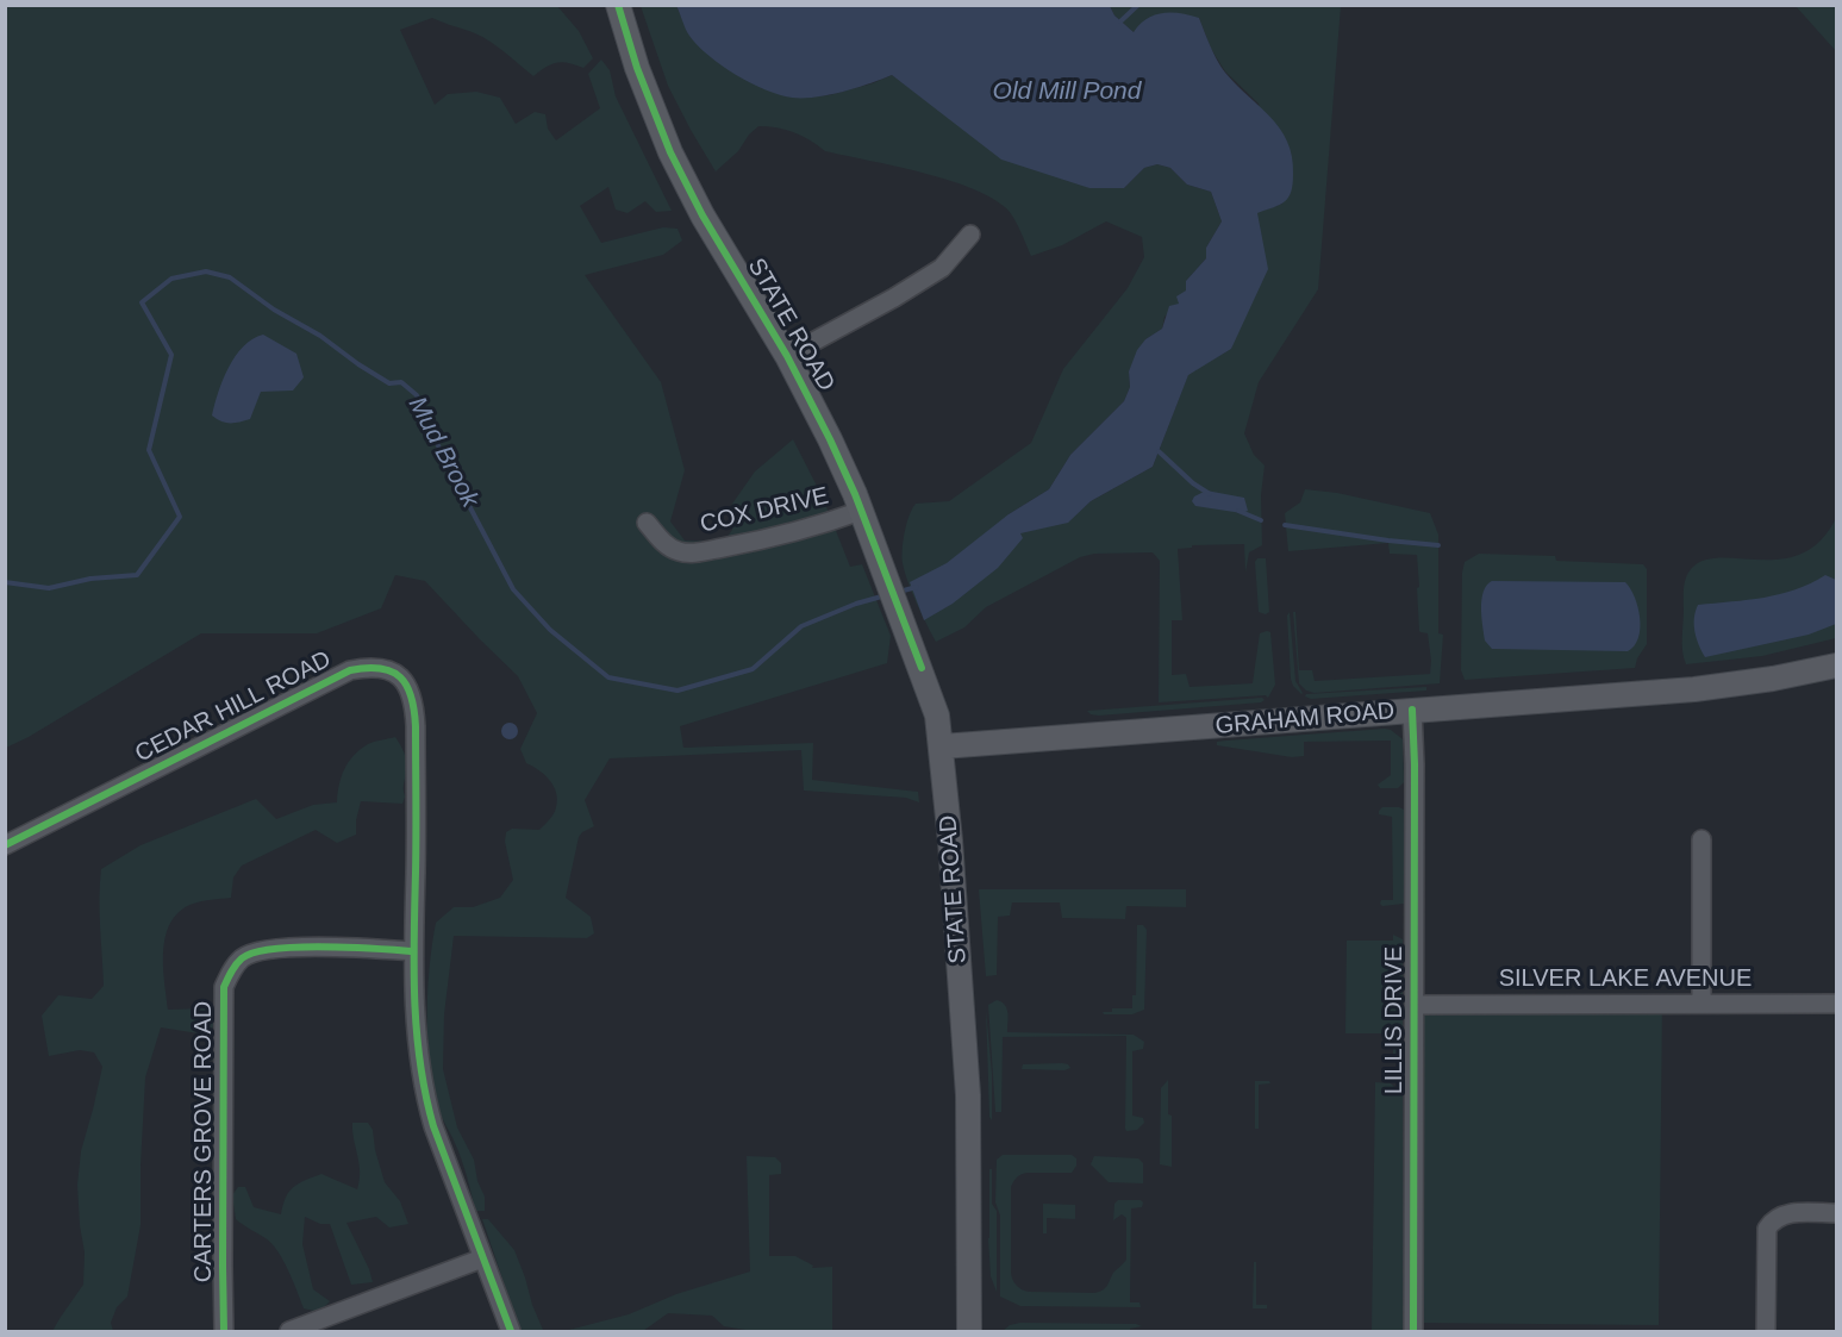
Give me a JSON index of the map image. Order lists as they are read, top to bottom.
{
  "streets": {
    "main road": ["STATE ROAD", "GRAHAM ROAD"],
    "street": [
      "COX DRIVE",
      "CEDAR HILL ROAD",
      "SILVER LAKE AVENUE",
      "LILLIS DRIVE",
      "CARTERS GROVE ROAD"
    ]
  },
  "crossings": [
    ["STATE ROAD", "COX DRIVE"],
    ["STATE ROAD", "GRAHAM ROAD"],
    ["CEDAR HILL ROAD", "CARTERS GROVE ROAD"],
    ["GRAHAM ROAD", "LILLIS DRIVE"],
    ["SILVER LAKE AVENUE", "LILLIS DRIVE"]
  ],
  "water": ["Old Mill Pond", "Mud Brook"]
}
